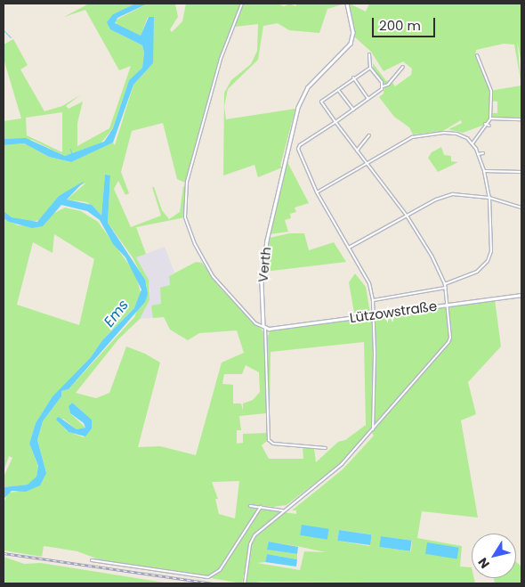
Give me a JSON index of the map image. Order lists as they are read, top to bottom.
{
  "streets": {
    "street": ["Verth", "Lützowstraße"]
  },
  "crossings": [
    ["Verth", "Lützowstraße"]
  ],
  "water": ["Ems"],
  "scale_bar": "200 m",
  "north": "bottom left"
}
